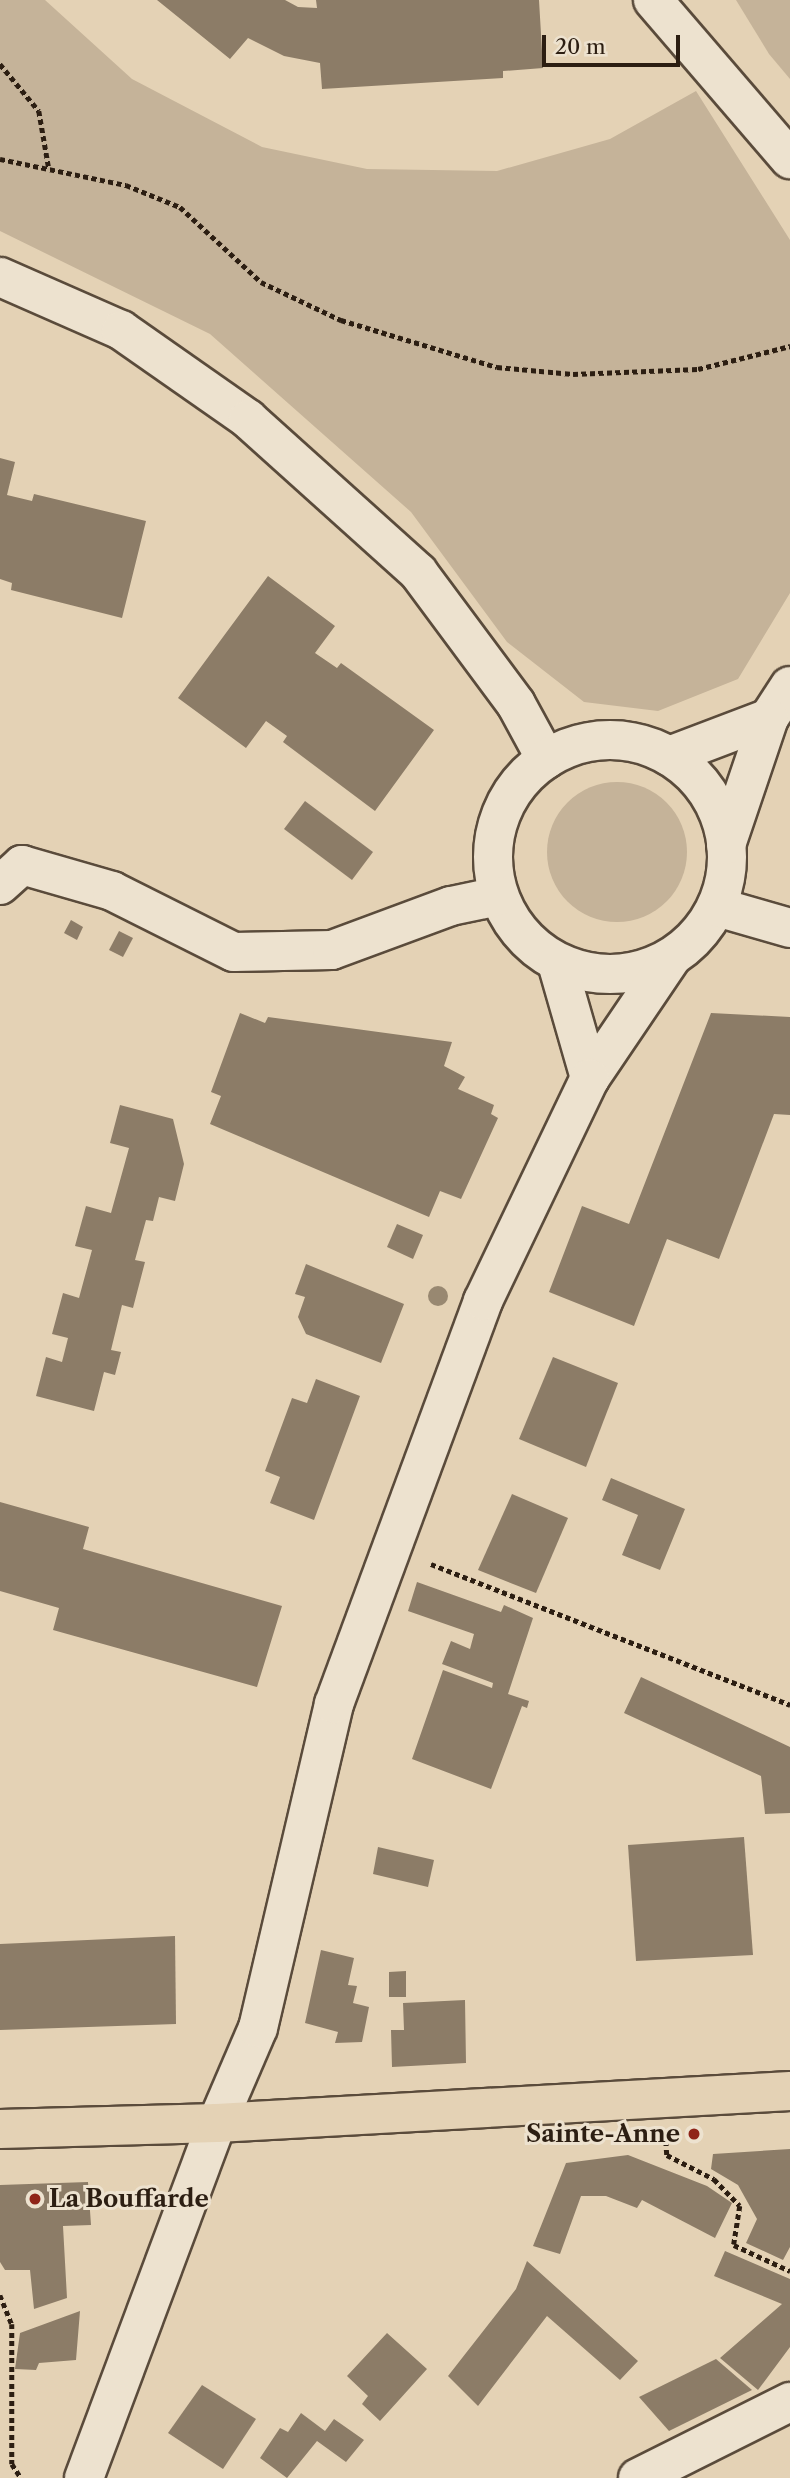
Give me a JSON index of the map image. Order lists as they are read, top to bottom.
{
  "places": ["Sainte-Anne", "La Bouffarde"],
  "scale_bar": "20 m"
}
